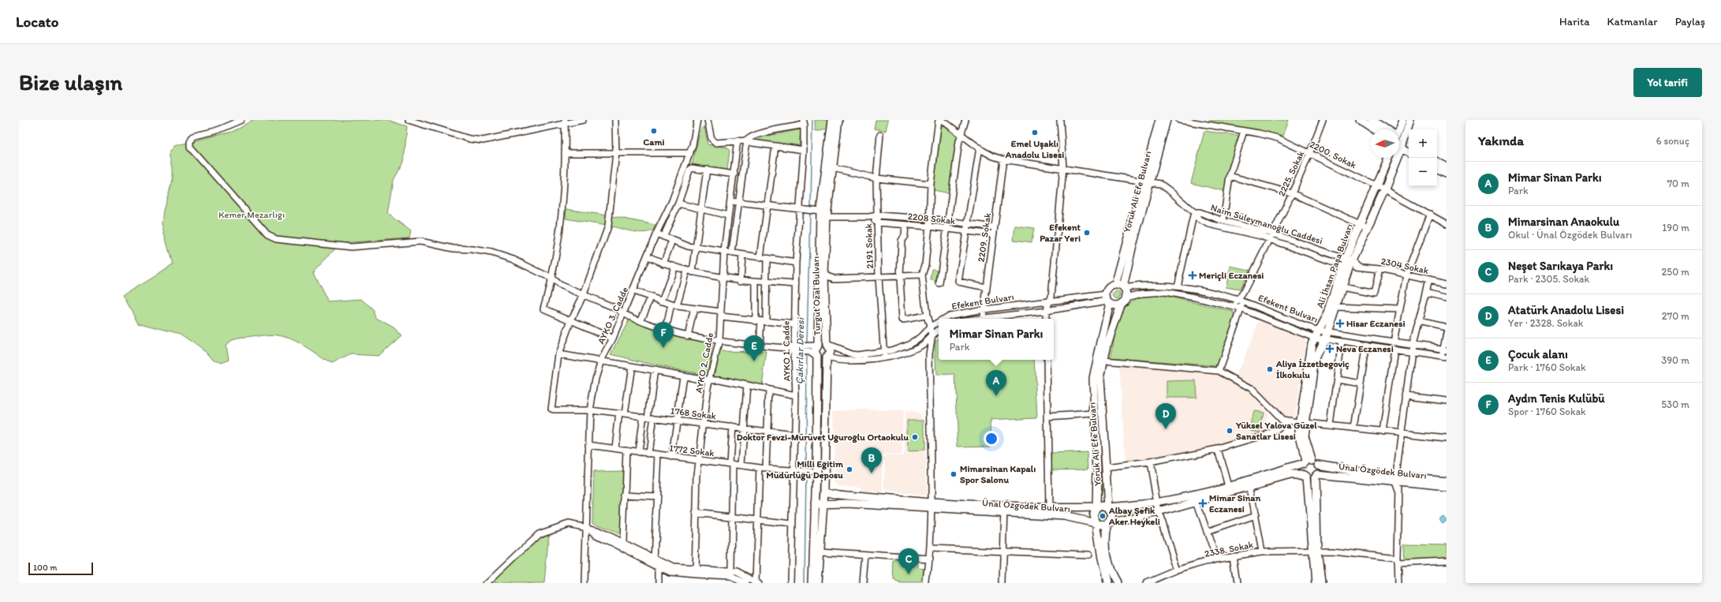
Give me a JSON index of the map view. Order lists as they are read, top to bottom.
{
  "streets": {
    "main road": [
      "Yörük Ali Efe Bulvarı",
      "Ali İhsan Paşa Bulvarı",
      "Turgut Ozal Bulvarı",
      "Efekent Bulvarı",
      "Ünal Özgödek Bulvarı"
    ],
    "street": [
      "2200. Sokak",
      "2225. Sokak",
      "2208 Sokak",
      "Naim Süleymanoğlu Caddesi",
      "2209. Sokak",
      "2191 Sokak",
      "2304 Sokak",
      "AYKO 3. Cadde",
      "AYKO 1. Cadde",
      "AYKO 2. Cadde",
      "1768 Sokak",
      "1772 Sokak",
      "2338. Sokak"
    ]
  },
  "crossings": [
    ["2200. Sokak", "2225. Sokak"],
    ["2200. Sokak", "Ali İhsan Paşa Bulvarı"],
    ["2225. Sokak", "Naim Süleymanoğlu Caddesi"],
    ["2225. Sokak", "Efekent Bulvarı"],
    ["Yörük Ali Efe Bulvarı", "Naim Süleymanoğlu Caddesi"],
    ["Yörük Ali Efe Bulvarı", "Efekent Bulvarı"],
    ["Yörük Ali Efe Bulvarı", "Ünal Özgödek Bulvarı"],
    ["2208 Sokak", "2209. Sokak"],
    ["2208 Sokak", "2191 Sokak"],
    ["2208 Sokak", "Turgut Ozal Bulvarı"],
    ["Naim Süleymanoğlu Caddesi", "2209. Sokak"],
    ["Naim Süleymanoğlu Caddesi", "Ali İhsan Paşa Bulvarı"],
    ["Naim Süleymanoğlu Caddesi", "2304 Sokak"],
    ["2209. Sokak", "Efekent Bulvarı"],
    ["2191 Sokak", "Efekent Bulvarı"],
    ["Ali İhsan Paşa Bulvarı", "2304 Sokak"],
    ["Ali İhsan Paşa Bulvarı", "Efekent Bulvarı"],
    ["Ali İhsan Paşa Bulvarı", "Ünal Özgödek Bulvarı"],
    ["Turgut Ozal Bulvarı", "Efekent Bulvarı"],
    ["Turgut Ozal Bulvarı", "1772 Sokak"],
    ["Turgut Ozal Bulvarı", "Ünal Özgödek Bulvarı"],
    ["AYKO 3. Cadde", "1768 Sokak"],
    ["AYKO 3. Cadde", "1772 Sokak"],
    ["AYKO 1. Cadde", "1768 Sokak"],
    ["AYKO 1. Cadde", "1772 Sokak"],
    ["AYKO 2. Cadde", "1768 Sokak"],
    ["AYKO 2. Cadde", "1772 Sokak"]
  ],
  "water": ["Çakırlar Deresi"],
  "parks": ["Kemer Mezarlığı"],
  "places": {
    "other": [
      "Cami",
      "Emel Uşaklı Anadolu Lisesi",
      "Efekent Pazar Yeri",
      "Aliya İzzetbegoviç İlkokulu",
      "Yüksel Yalova Güzel Sanatlar Lisesi",
      "Doktor Fevzi-Mürüvet Uğuroğlu Ortaokulu",
      "Milli Eğitim Müdürlüğü Deposu",
      "Mimarsinan Kapalı Spor Salonu",
      "Albay Şefik Aker Heykeli"
    ],
    "health": [
      "Meriçli Eczanesi",
      "Hisar Eczanesi",
      "Neva Eczanesi",
      "Mimar Sinan Eczanesi"
    ]
  },
  "scale_bar": "100 m",
  "north": "left",
  "page": {
    "header": "Locato",
    "nav": ["Harita", "Katmanlar", "Paylaş"],
    "buttons": "Yol tarifi",
    "title": "Bize ulaşın",
    "heading": ["Yakında", "6 sonuç"],
    "map_buttons": ["+", "−"],
    "list": [
      {
        "mark": "A",
        "name": "Mimar Sinan Parkı",
        "note": "Park",
        "value": "70 m"
      },
      {
        "mark": "B",
        "name": "Mimarsinan Anaokulu",
        "note": "Okul · Ünal Özgödek Bulvarı",
        "value": "190 m"
      },
      {
        "mark": "C",
        "name": "Neşet Sarıkaya Parkı",
        "note": "Park · 2305. Sokak",
        "value": "250 m"
      },
      {
        "mark": "D",
        "name": "Atatürk Anadolu Lisesi",
        "note": "Yer · 2328. Sokak",
        "value": "270 m"
      },
      {
        "mark": "E",
        "name": "Çocuk alanı",
        "note": "Park · 1760 Sokak",
        "value": "390 m"
      },
      {
        "mark": "F",
        "name": "Aydın Tenis Kulübü",
        "note": "Spor · 1760 Sokak",
        "value": "530 m"
      }
    ],
    "popup": ["Mimar Sinan Parkı", "Park"],
    "pins": [
      "F",
      "E",
      "A",
      "D",
      "B",
      "C"
    ],
    "scale": "100 m"
  }
}
